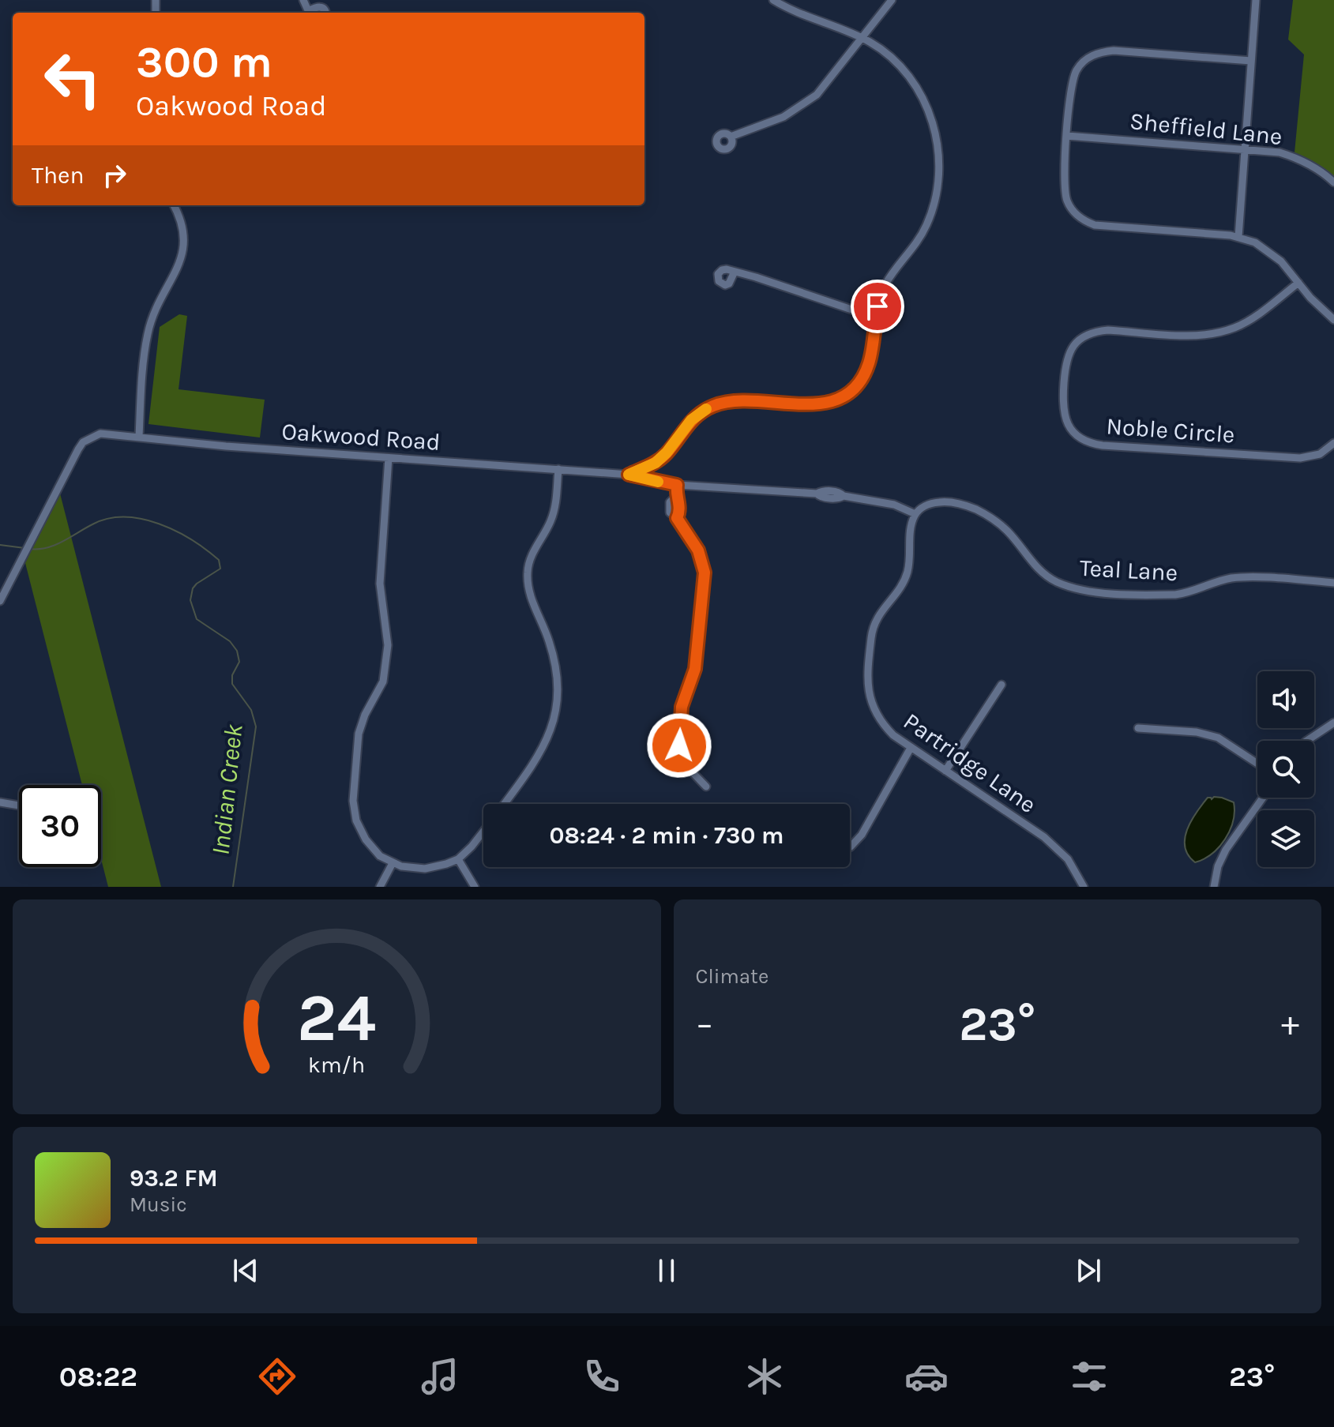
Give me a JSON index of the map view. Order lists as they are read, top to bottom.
{
  "streets": {
    "street": [
      "Sheffield Lane",
      "Noble Circle",
      "Oakwood Road",
      "Teal Lane",
      "Partridge Lane"
    ]
  },
  "crossings": [
    ["Oakwood Road", "Teal Lane"],
    ["Oakwood Road", "Partridge Lane"],
    ["Teal Lane", "Partridge Lane"]
  ],
  "water": ["Indian Creek"],
  "page": {
    "turn": ["300 m", "Oakwood Road"],
    "then": "Then",
    "limit": "30",
    "trip": "08:24 · 2 min · 730 m",
    "tile": "Climate",
    "heat": ["−", "23°", "+"],
    "song": ["93.2 FM", "Music"],
    "tabs": ["08:22", "23°"],
    "gauge": ["24", "km/h"]
  }
}
